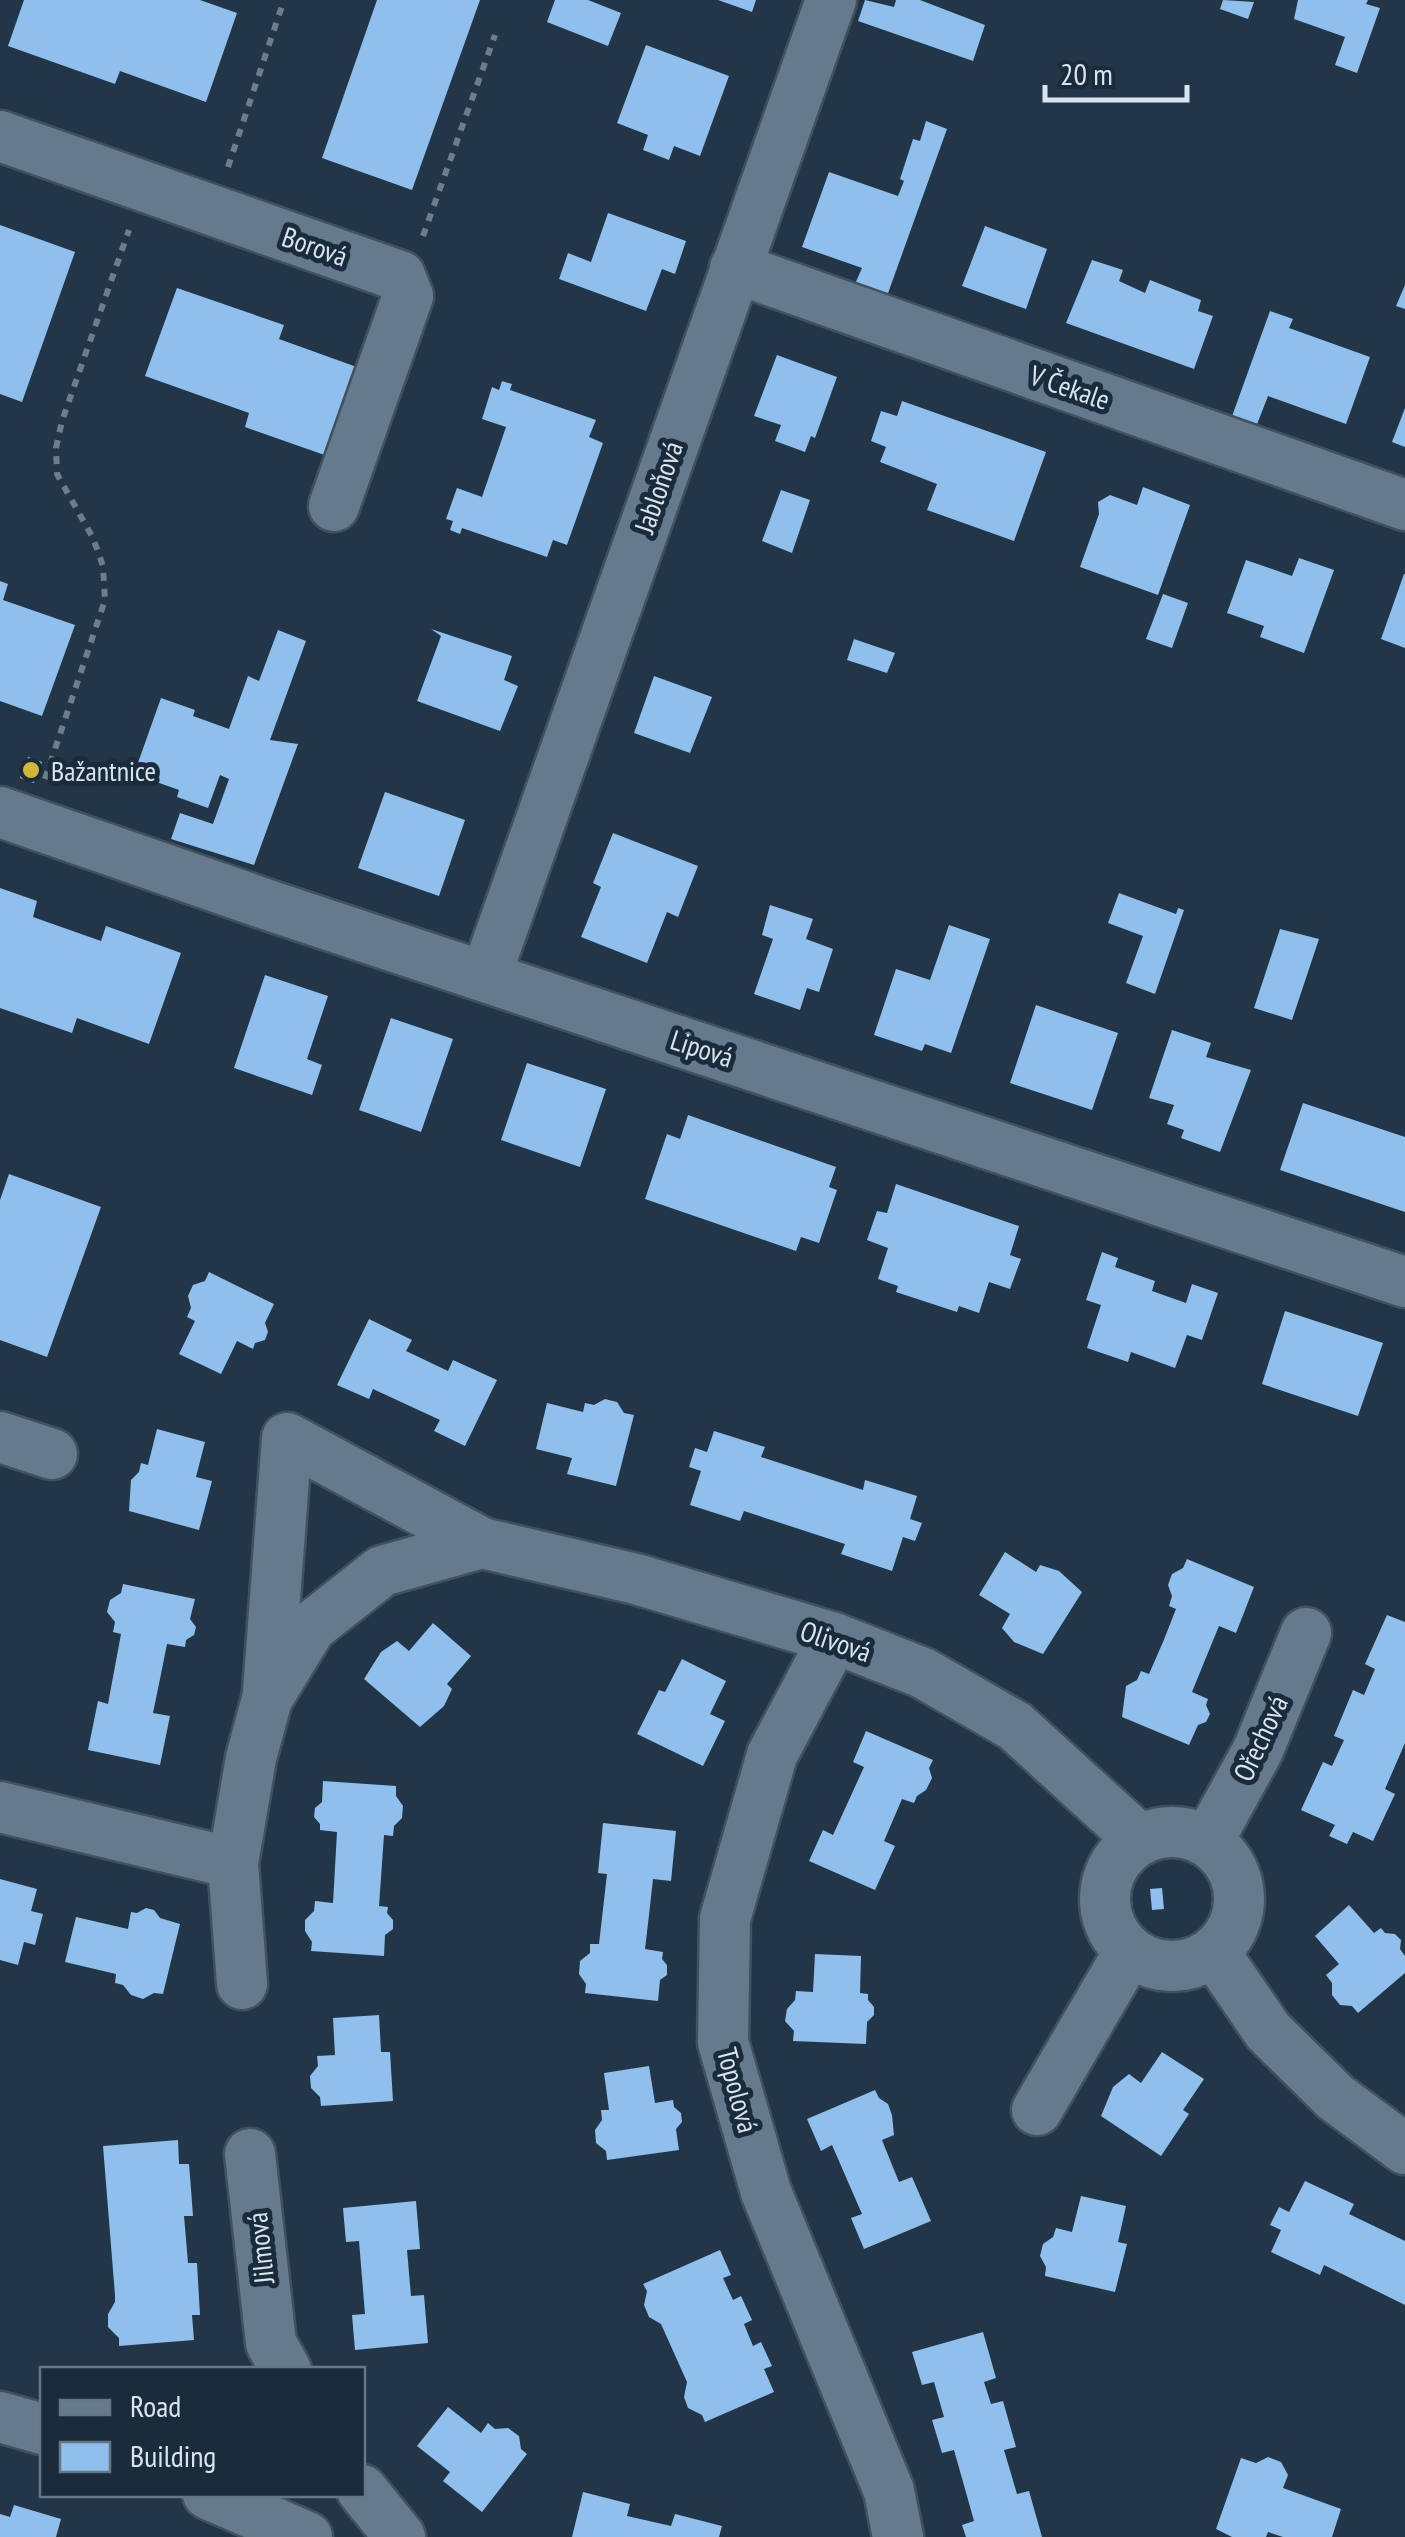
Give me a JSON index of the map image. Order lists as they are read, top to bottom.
{
  "streets": {
    "street": [
      "Borová",
      "V Čekale",
      "Jabloňová",
      "Lipová",
      "Olivová",
      "Ořechová",
      "Topolová",
      "Jilmová"
    ]
  },
  "crossings": [
    ["V Čekale", "Jabloňová"],
    ["Jabloňová", "Lipová"],
    ["Olivová", "Ořechová"],
    ["Olivová", "Topolová"]
  ],
  "places": ["Bažantnice"],
  "legend": ["Road", "Building"],
  "scale_bar": "20 m"
}
